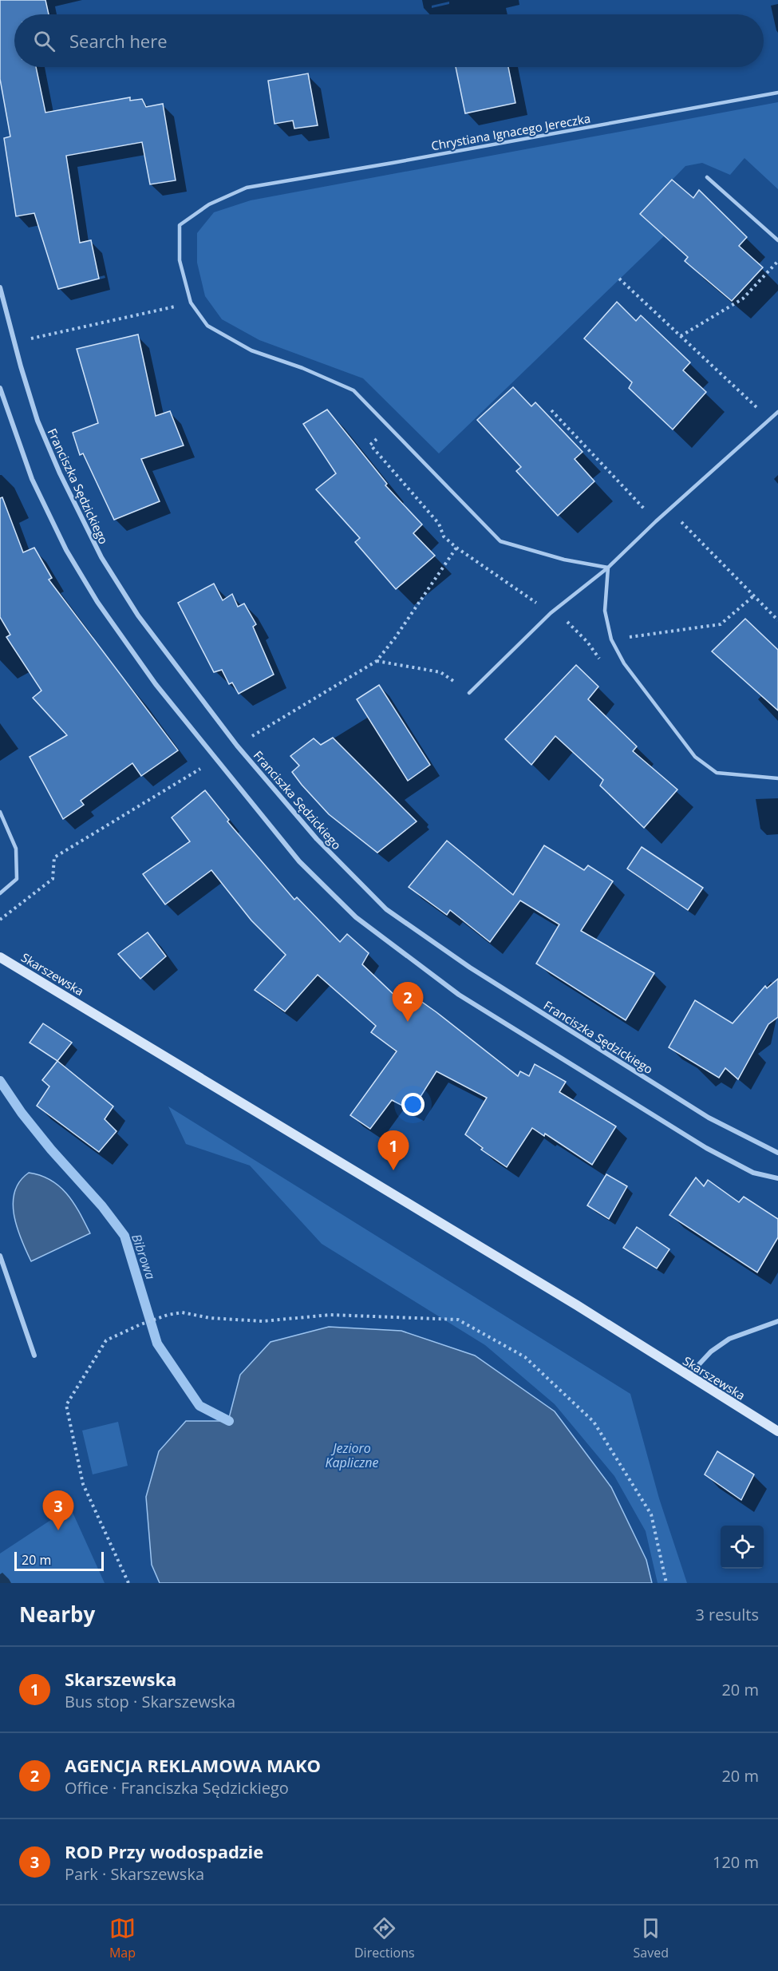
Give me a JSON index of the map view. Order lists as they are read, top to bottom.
{
  "streets": {
    "street": ["Franciszka Sędzickiego", "Skarszewska"],
    "lane": ["Chrystiana Ignacego Jereczka"]
  },
  "water": ["Bibrowa", "Jezioro Kapliczne"],
  "scale_bar": "20 m",
  "page": {
    "search": "Search here",
    "pins": ["2", "1", "3"],
    "scale": "20 m",
    "heading": ["Nearby", "3 results"],
    "list": [
      {
        "mark": "1",
        "name": "Skarszewska",
        "note": "Bus stop · Skarszewska",
        "value": "20 m"
      },
      {
        "mark": "2",
        "name": "AGENCJA REKLAMOWA MAKO",
        "note": "Office · Franciszka Sędzickiego",
        "value": "20 m"
      },
      {
        "mark": "3",
        "name": "ROD Przy wodospadzie",
        "note": "Park · Skarszewska",
        "value": "120 m"
      }
    ],
    "nav": ["Map", "Directions", "Saved"]
  }
}
